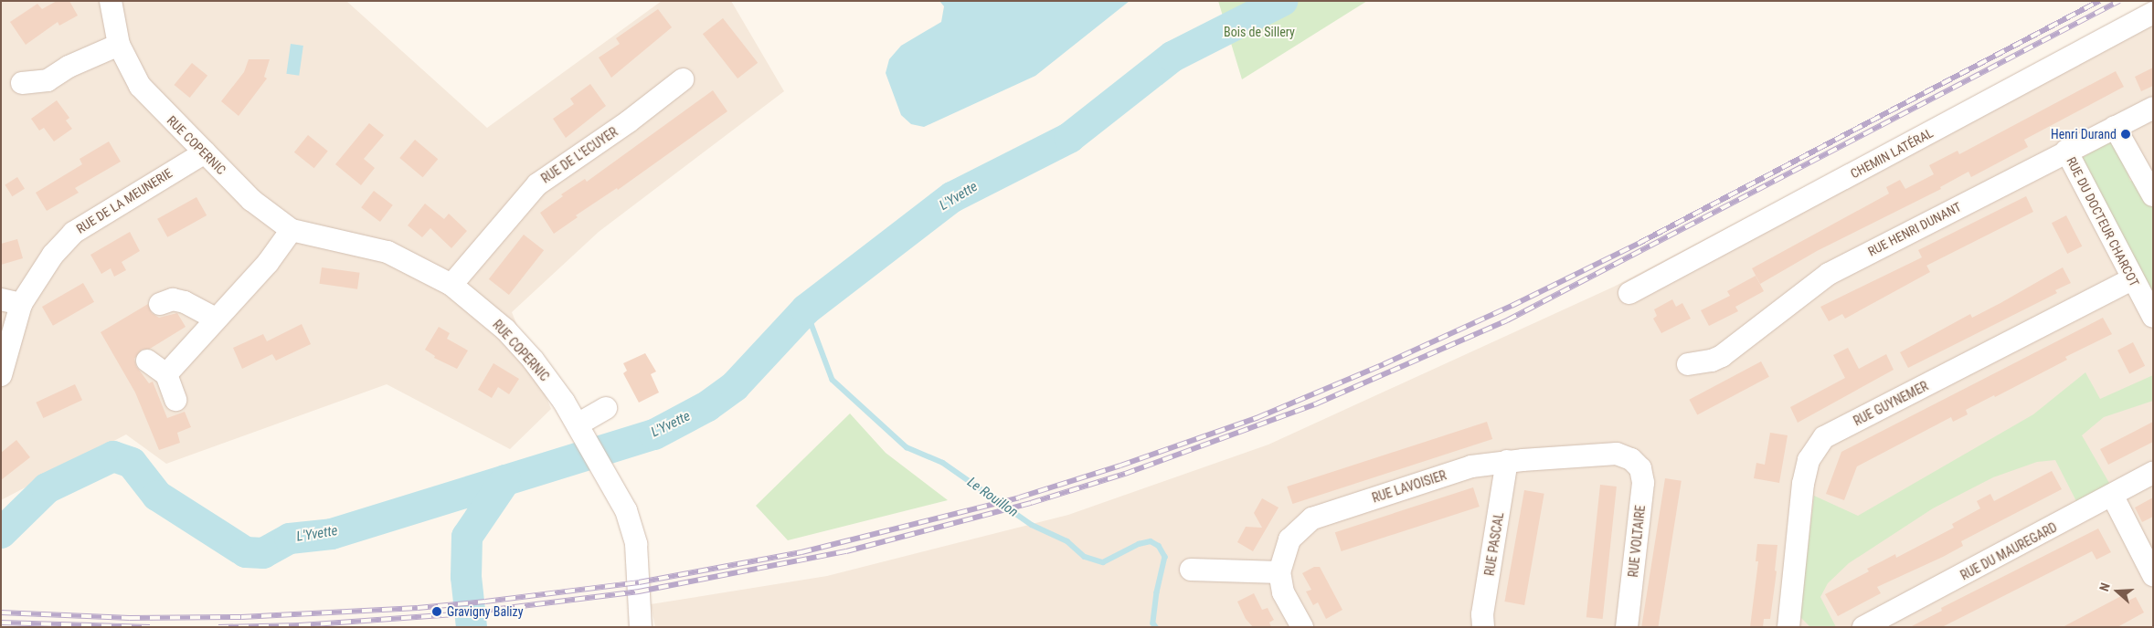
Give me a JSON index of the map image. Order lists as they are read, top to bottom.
{
  "streets": {
    "street": [
      "RUE COPERNIC",
      "CHEMIN LATÉRAL",
      "RUE DE L'ECUYER",
      "RUE DE LA MEUNERIE",
      "RUE DU DOCTEUR CHARCOT",
      "RUE HENRI DUNANT",
      "RUE GUYNEMER",
      "RUE LAVOISIER",
      "RUE VOLTAIRE",
      "RUE PASCAL",
      "RUE DU MAUREGARD"
    ]
  },
  "crossings": [
    ["RUE COPERNIC", "RUE DE L'ECUYER"],
    ["RUE COPERNIC", "RUE DE LA MEUNERIE"],
    ["RUE DU DOCTEUR CHARCOT", "RUE HENRI DUNANT"],
    ["RUE DU DOCTEUR CHARCOT", "RUE GUYNEMER"],
    ["RUE LAVOISIER", "RUE VOLTAIRE"],
    ["RUE LAVOISIER", "RUE PASCAL"]
  ],
  "water": ["L'Yvette", "Le Rouillon"],
  "parks": ["Bois de Sillery"],
  "places": ["Henri Durand", "Gravigny Balizy"],
  "north": "left"
}
